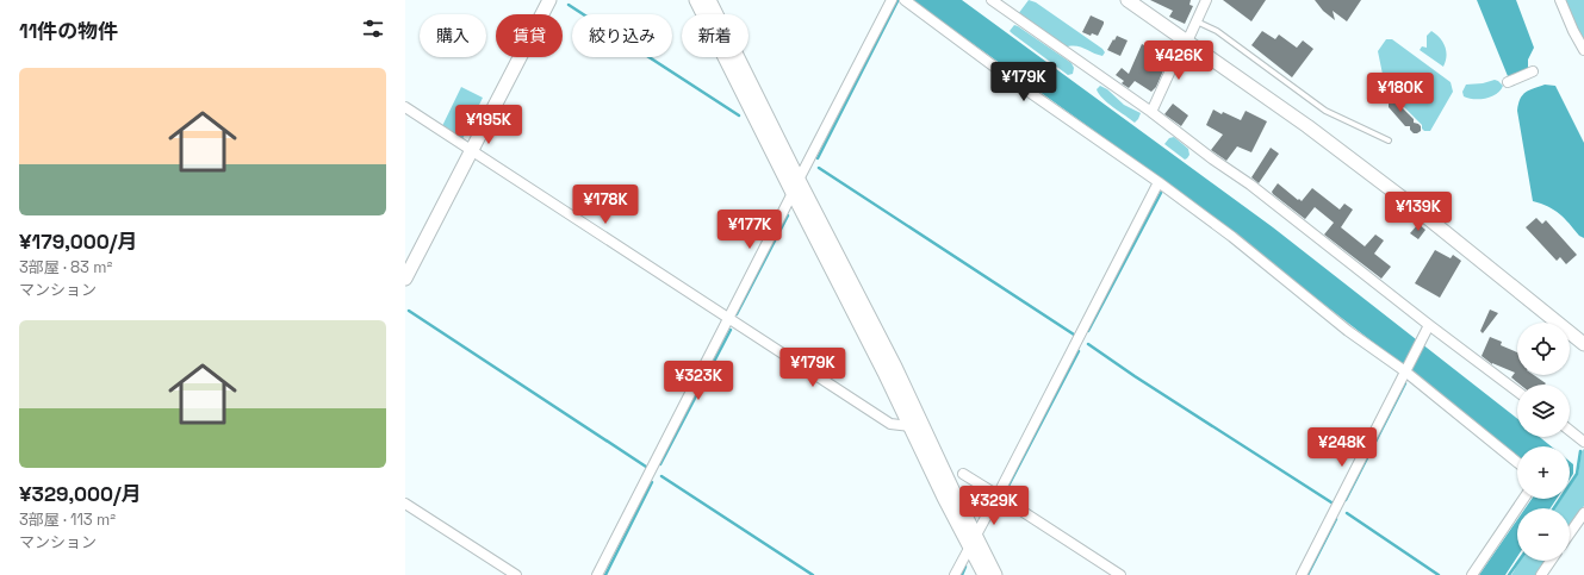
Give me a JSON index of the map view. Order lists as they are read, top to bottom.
{
  "page": {
    "heading": "11件の物件",
    "chip": [
      "購入",
      "賃貸",
      "絞り込み",
      "新着"
    ],
    "price": [
      "¥426K",
      "¥179K",
      "¥180K",
      "¥195K",
      "¥178K",
      "¥139K",
      "¥177K",
      "¥179K",
      "¥323K",
      "¥248K",
      "¥329K"
    ],
    "list": [
      {
        "name": "¥179,000/月",
        "note": "3部屋 · 83 m² · マンション"
      },
      {
        "name": "¥329,000/月",
        "note": "3部屋 · 113 m² · マンション"
      }
    ],
    "map_buttons": ["+", "−"]
  }
}
